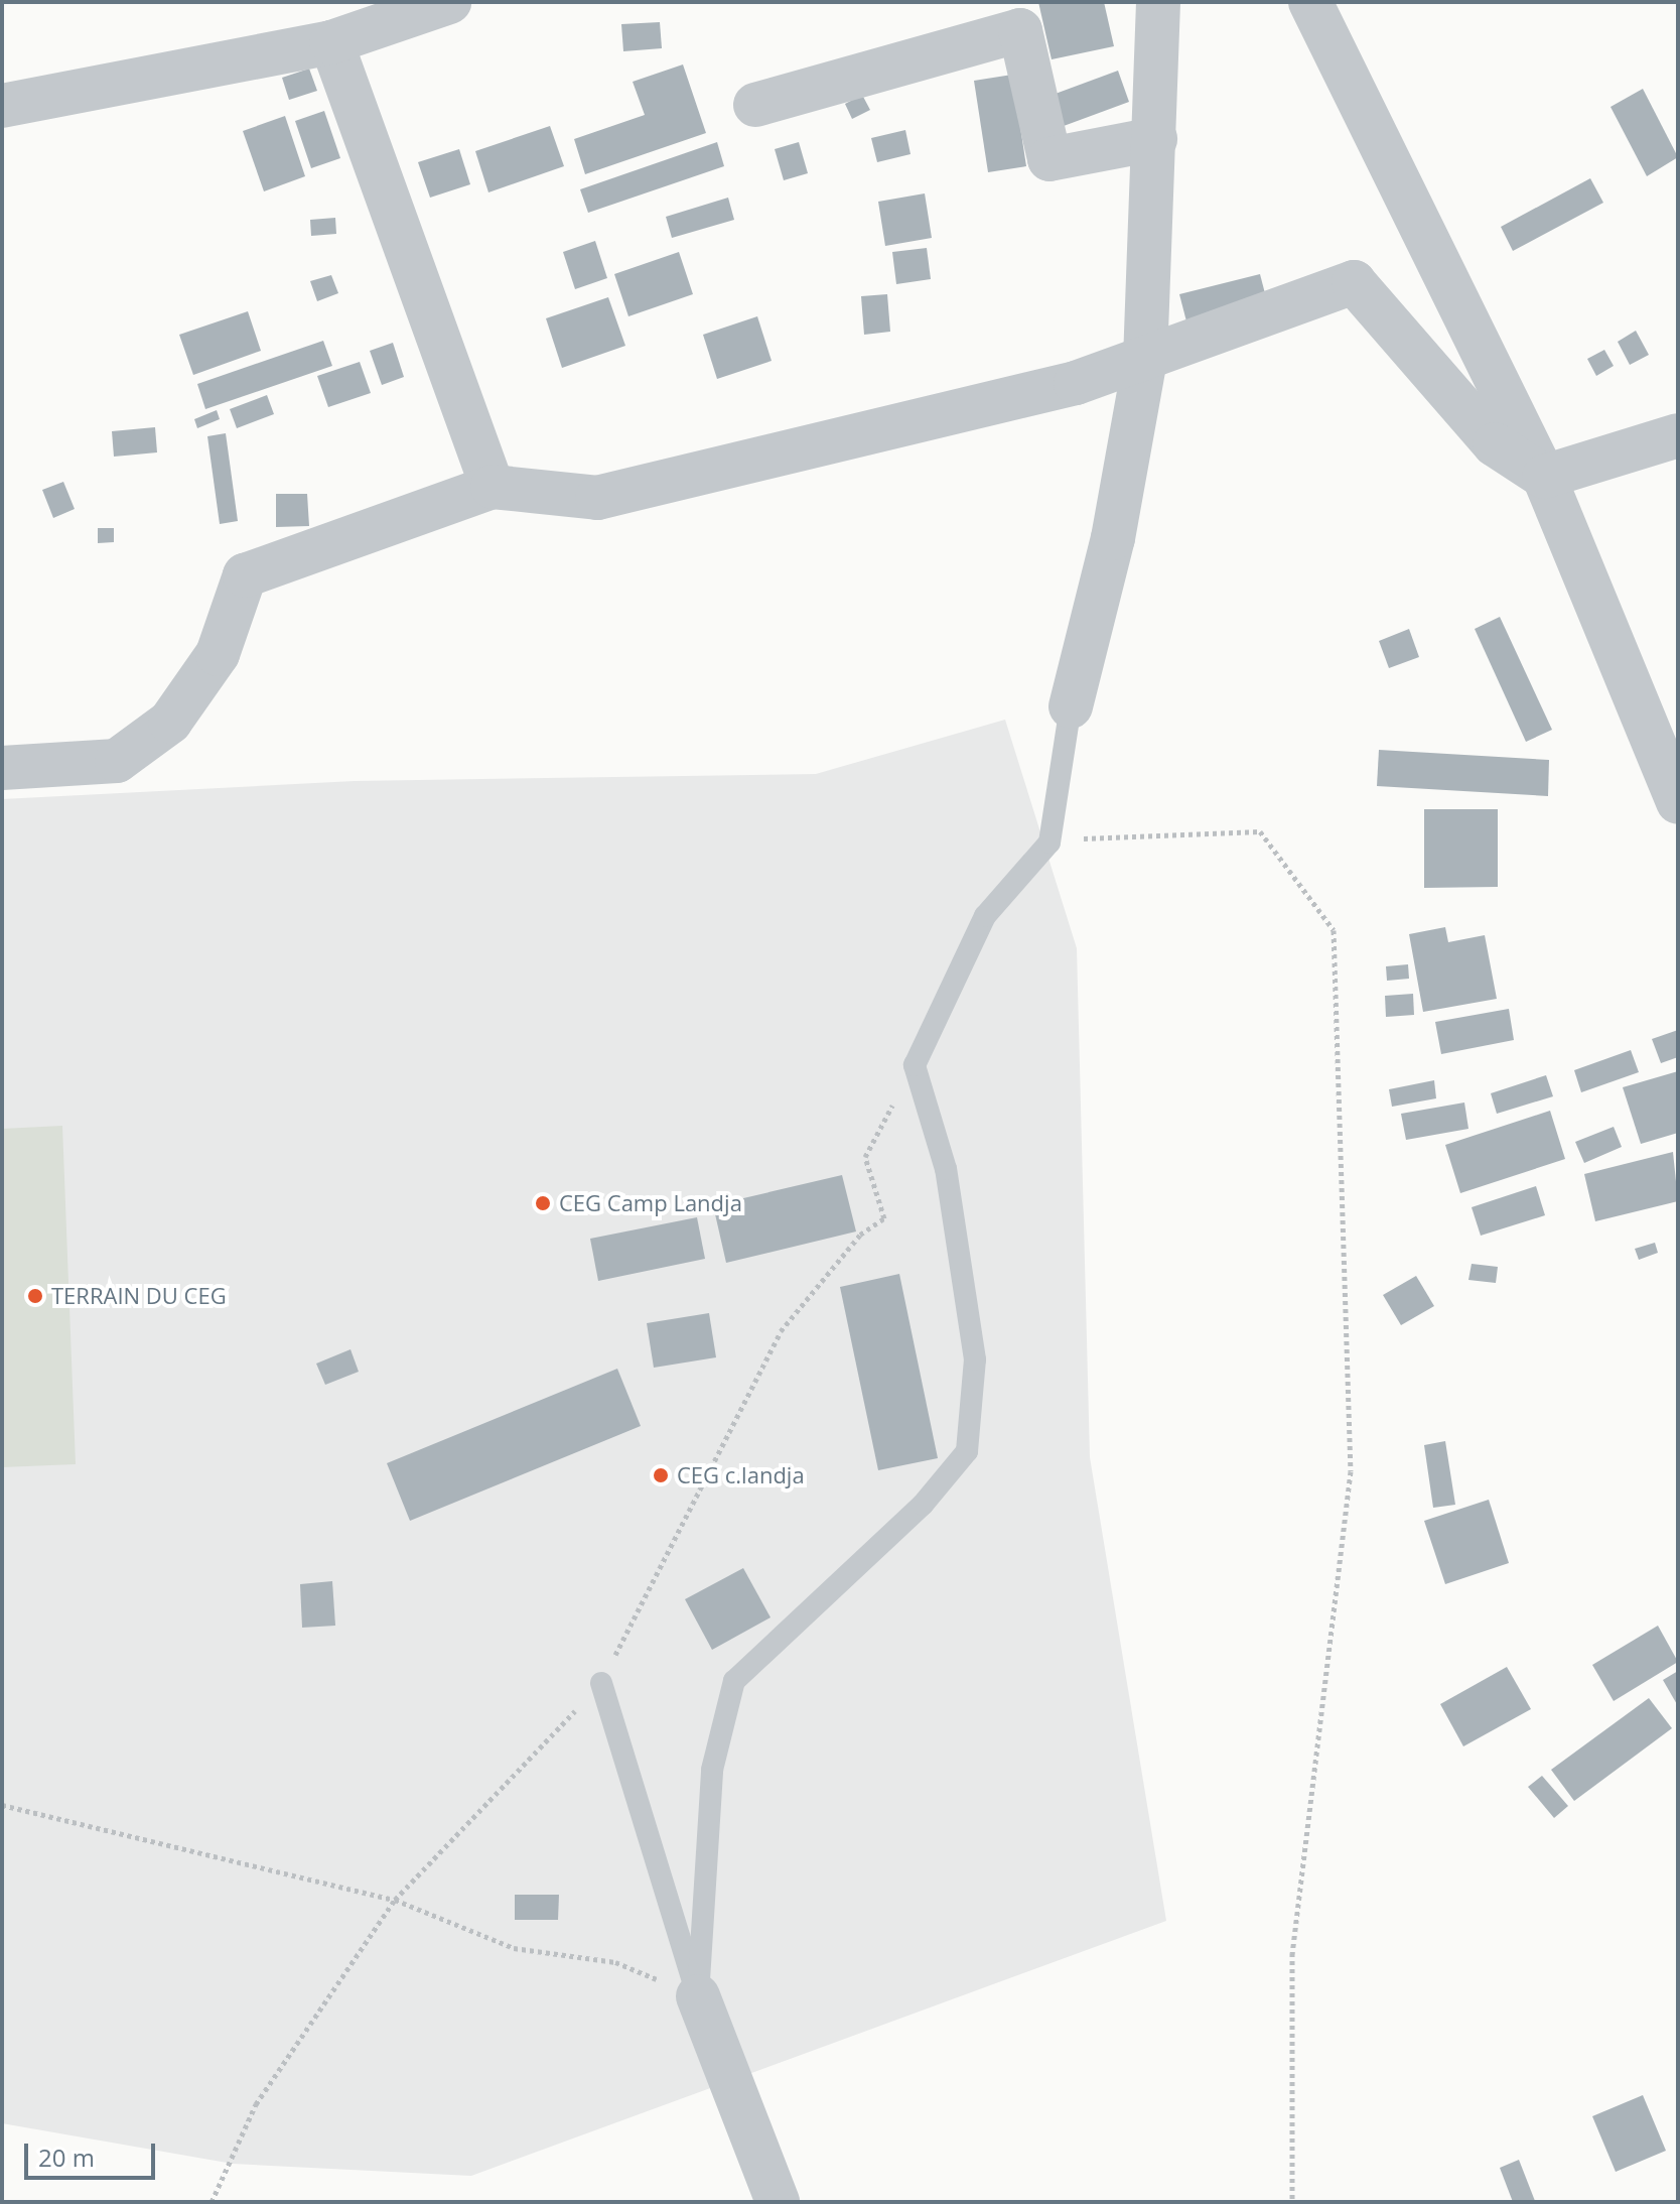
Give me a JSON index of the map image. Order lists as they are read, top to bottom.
{
  "places": ["CEG Camp Landja", "TERRAIN DU CEG", "CEG c.landja"],
  "scale_bar": "20 m"
}
